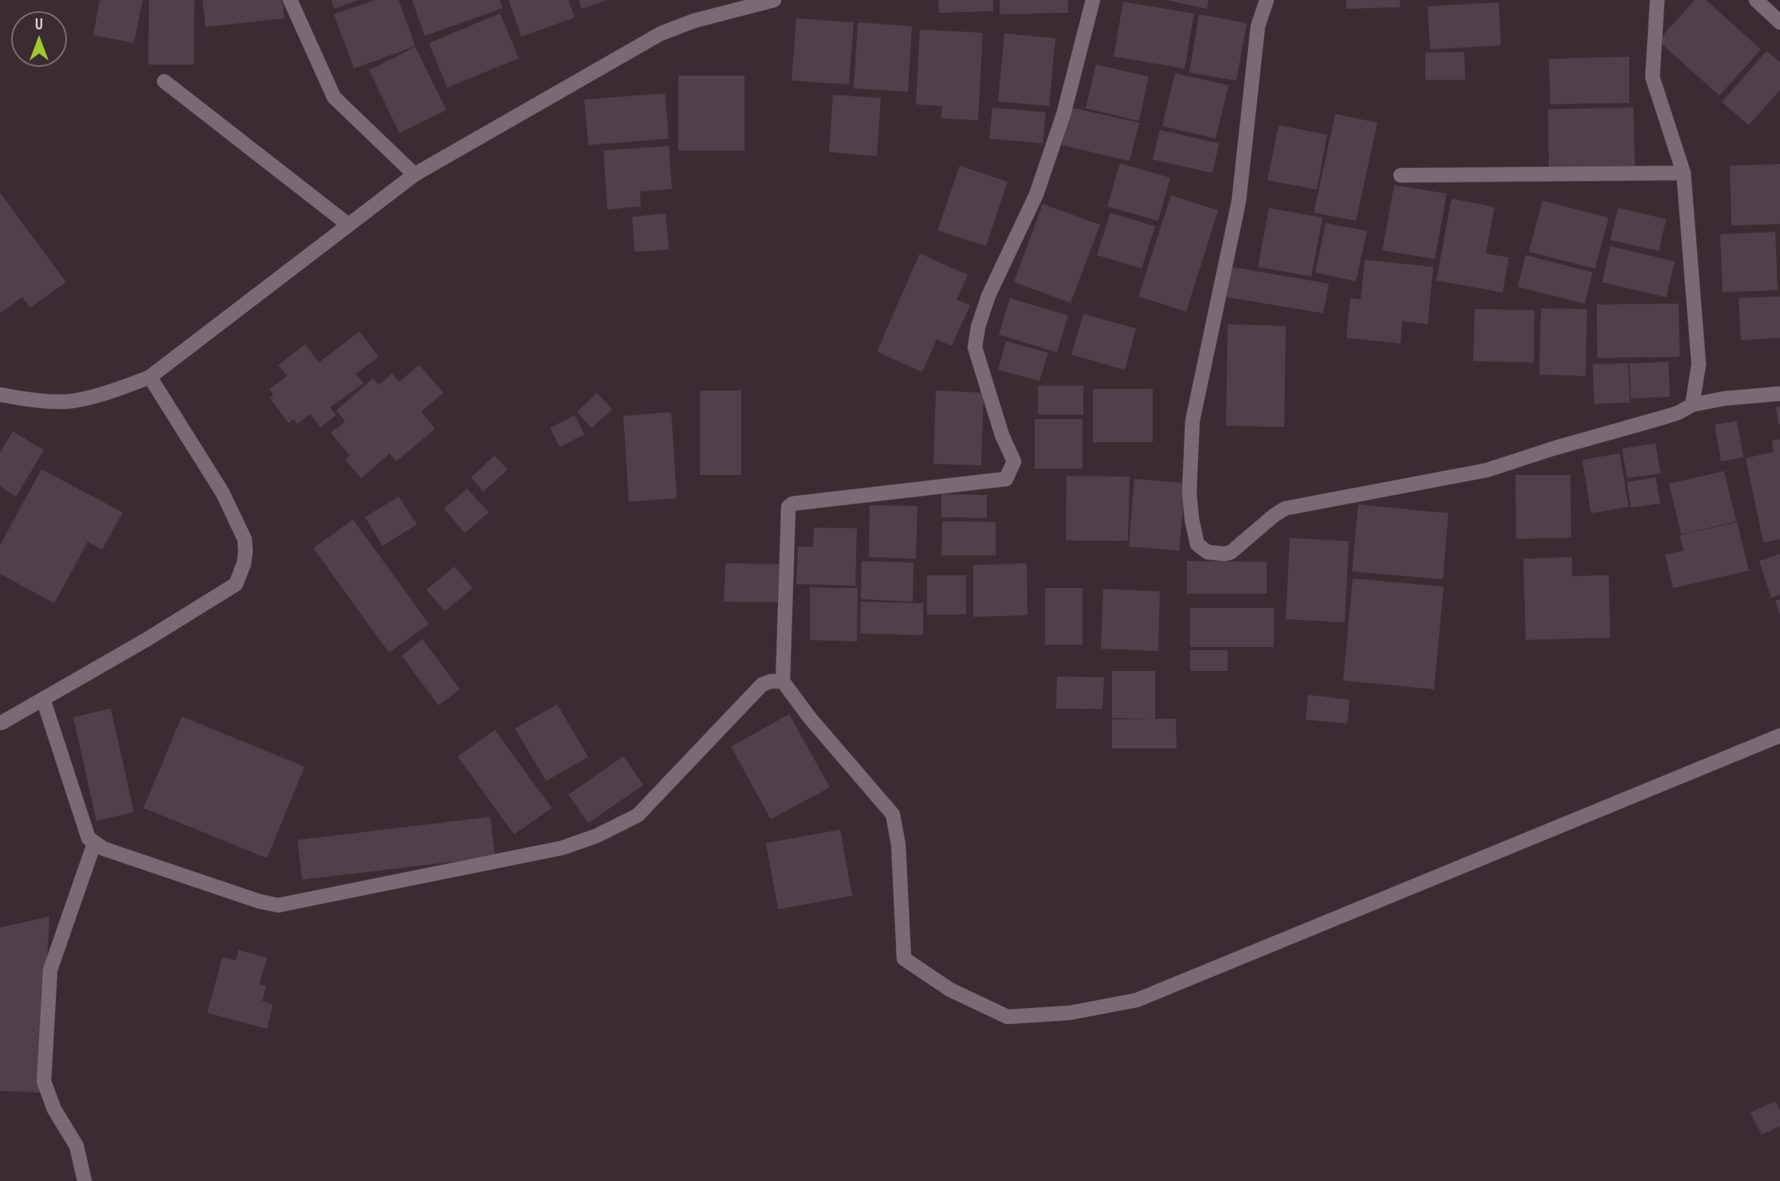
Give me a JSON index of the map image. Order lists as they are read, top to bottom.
{
  "north": "top"
}
